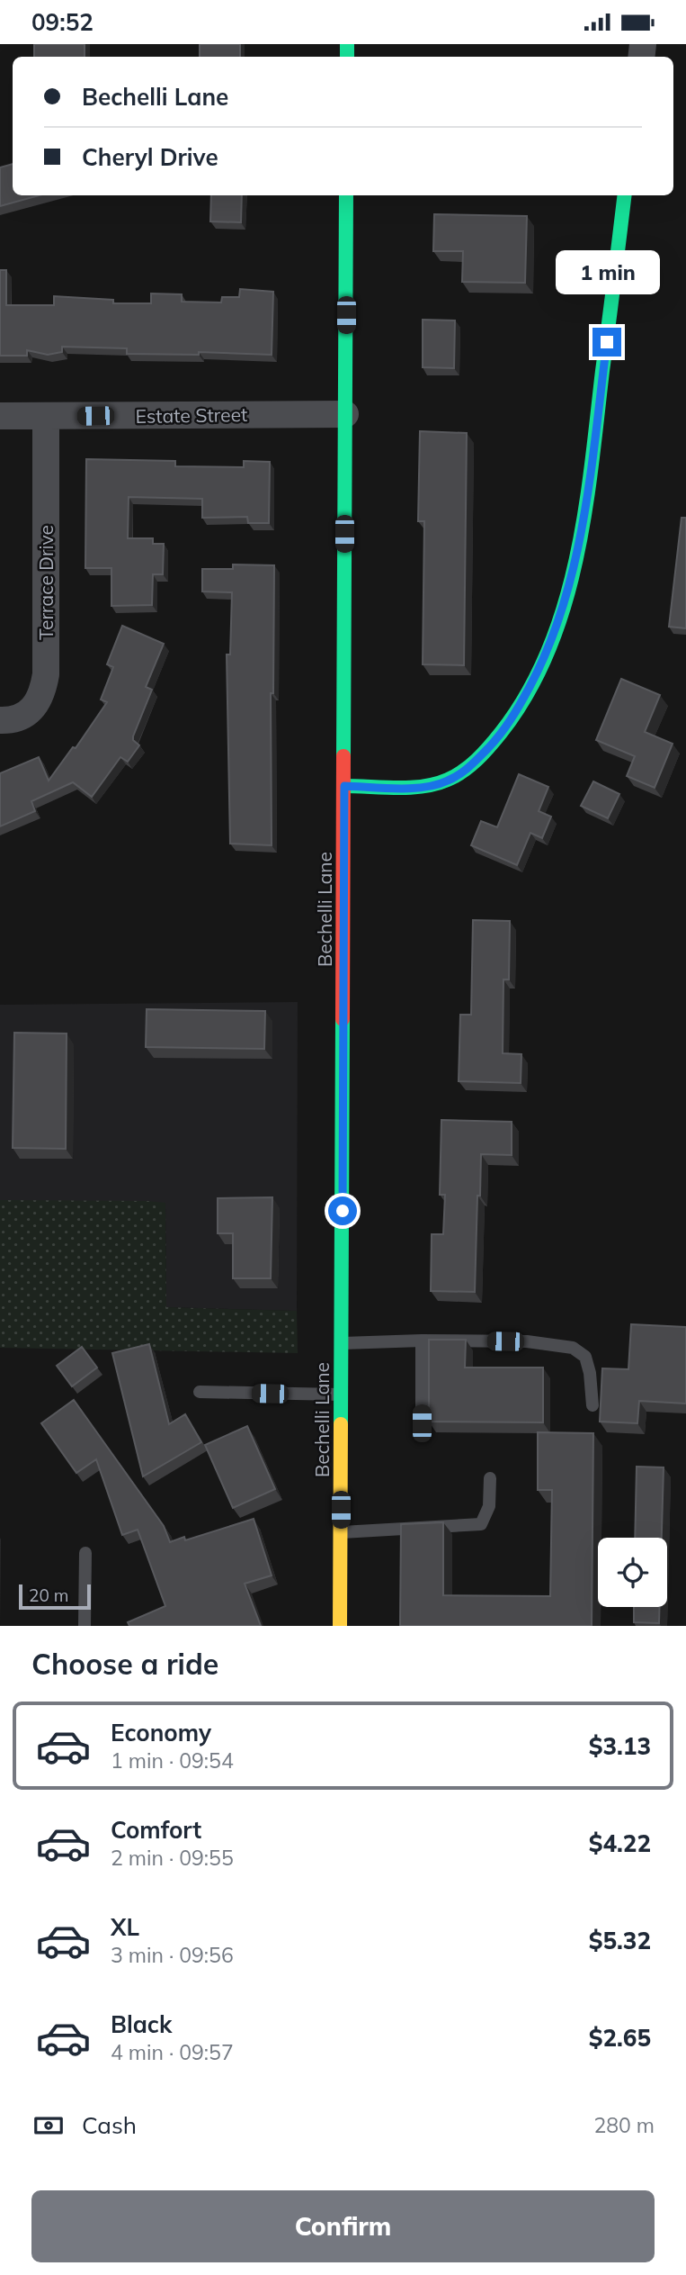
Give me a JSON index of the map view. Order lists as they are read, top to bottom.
{
  "streets": {
    "main road": ["Bechelli Lane"],
    "street": ["Estate Street", "Terrace Drive"]
  },
  "crossings": [
    ["Estate Street", "Terrace Drive"],
    ["Estate Street", "Bechelli Lane"]
  ],
  "scale_bar": "20 m",
  "page": {
    "status": "09:52",
    "banner": ["Bechelli Lane", "Cheryl Drive"],
    "bubble": "1 min",
    "scale": "20 m",
    "heading": "Choose a ride",
    "list": [
      {
        "name": "Economy",
        "note": "1 min · 09:54",
        "value": "$3.13"
      },
      {
        "name": "Comfort",
        "note": "2 min · 09:55",
        "value": "$4.22"
      },
      {
        "name": "XL",
        "note": "3 min · 09:56",
        "value": "$5.32"
      },
      {
        "name": "Black",
        "note": "4 min · 09:57",
        "value": "$2.65"
      }
    ],
    "pay": ["Cash", "280 m"],
    "buttons": "Confirm"
  }
}
